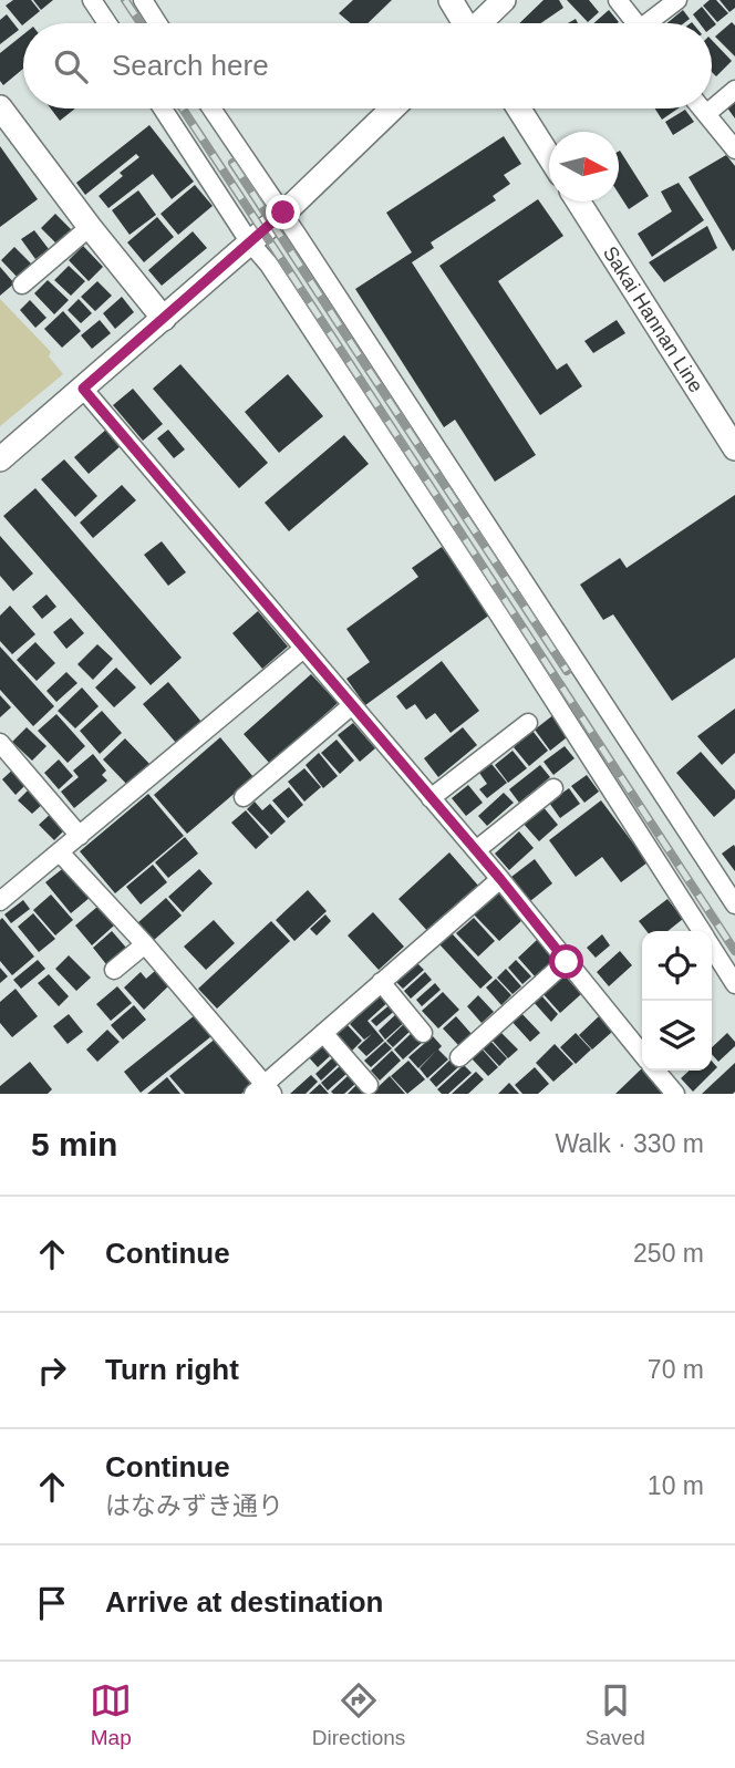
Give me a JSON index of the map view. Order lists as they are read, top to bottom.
{
  "streets": {
    "street": ["Sakai Hannan Line"]
  },
  "north": "right",
  "page": {
    "search": "Search here",
    "heading": ["5 min", "Walk · 330 m"],
    "list": [
      ["Continue", "250 m"],
      ["Turn right", "70 m"],
      ["Continue", "はなみずき通り", "10 m"],
      "Arrive at destination"
    ],
    "nav": ["Map", "Directions", "Saved"]
  }
}
